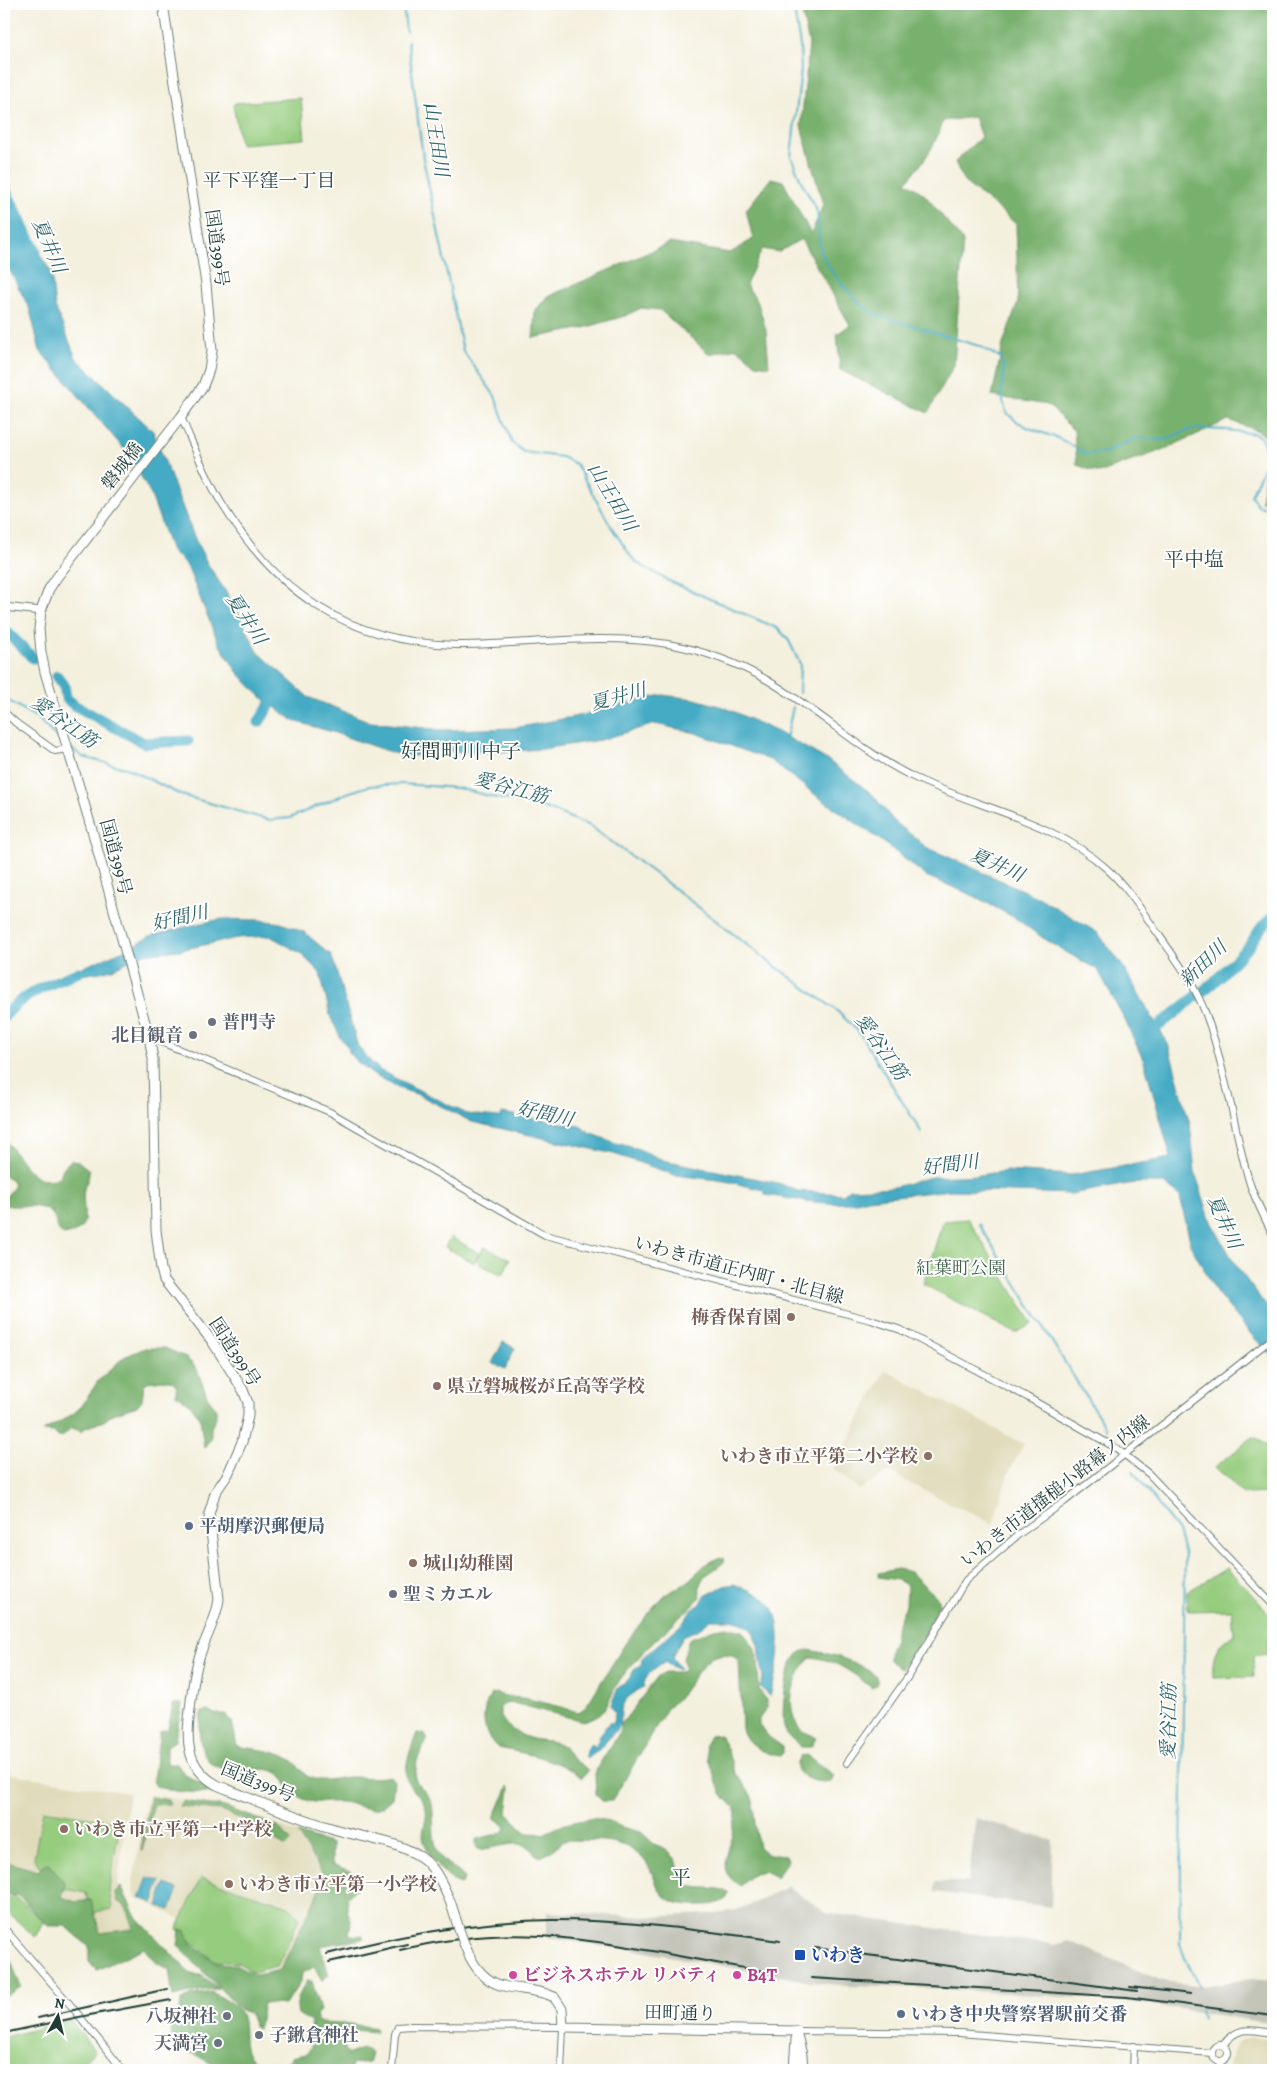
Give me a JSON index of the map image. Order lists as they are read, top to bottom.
{
  "streets": {
    "highway": ["国道399号", "磐城橋", "田町通り"],
    "street": ["いわき市道正内町・北目線", "いわき市道搔槌小路幕ノ内線"]
  },
  "crossings": [
    ["国道399号", "磐城橋"],
    ["国道399号", "いわき市道正内町・北目線"],
    ["国道399号", "田町通り"],
    ["いわき市道正内町・北目線", "いわき市道搔槌小路幕ノ内線"]
  ],
  "districts": [
    "平下平窪一丁目",
    "平中塩",
    "好間町川中子",
    "平"
  ],
  "water": [
    "山王田川",
    "夏井川",
    "愛谷江筋",
    "好間川",
    "新田川"
  ],
  "parks": ["紅葉町公園"],
  "places": {
    "other": [
      "普門寺",
      "北目観音",
      "梅香保育園",
      "県立磐城桜が丘高等学校",
      "いわき市立平第二小学校",
      "平胡摩沢郵便局",
      "城山幼稚園",
      "聖ミカエル",
      "いわき市立平第一中学校",
      "いわき市立平第一小学校",
      "ビジネスホテル リバティ",
      "B4T",
      "いわき中央警察署駅前交番",
      "八坂神社",
      "子鍬倉神社",
      "天満宮"
    ],
    "transit": ["いわき"]
  },
  "north": "top"
}
